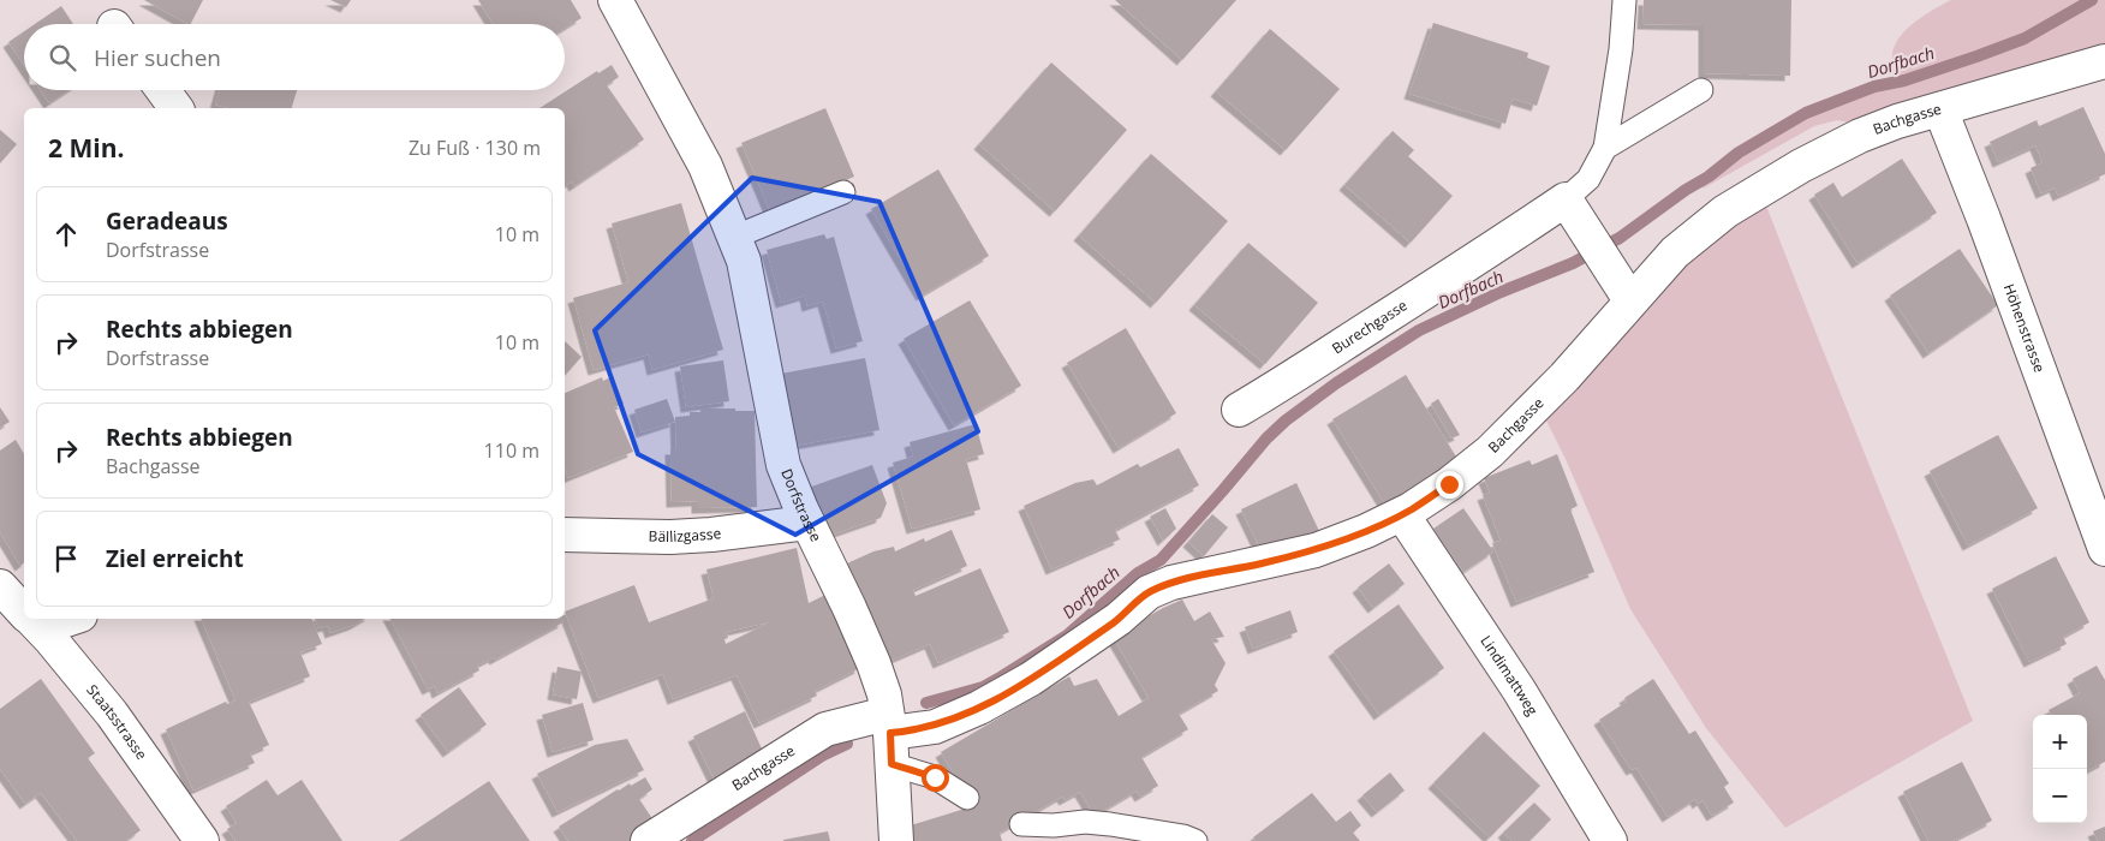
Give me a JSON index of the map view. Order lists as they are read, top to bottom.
{
  "streets": {
    "street": [
      "Bachgasse",
      "Burechgasse",
      "Höhenstrasse",
      "Dorfstrasse",
      "Bällizgasse",
      "Lindimattweg",
      "Staatsstrasse"
    ]
  },
  "crossings": [
    ["Bachgasse", "Höhenstrasse"],
    ["Bachgasse", "Dorfstrasse"],
    ["Bachgasse", "Lindimattweg"],
    ["Dorfstrasse", "Bällizgasse"]
  ],
  "water": ["Dorfbach"],
  "page": {
    "search": "Hier suchen",
    "heading": ["2 Min.", "Zu Fuß · 130 m"],
    "list": [
      ["Geradeaus", "Dorfstrasse", "10 m"],
      ["Rechts abbiegen", "Dorfstrasse", "10 m"],
      ["Rechts abbiegen", "Bachgasse", "110 m"],
      "Ziel erreicht"
    ],
    "map_buttons": ["+", "−"]
  }
}
